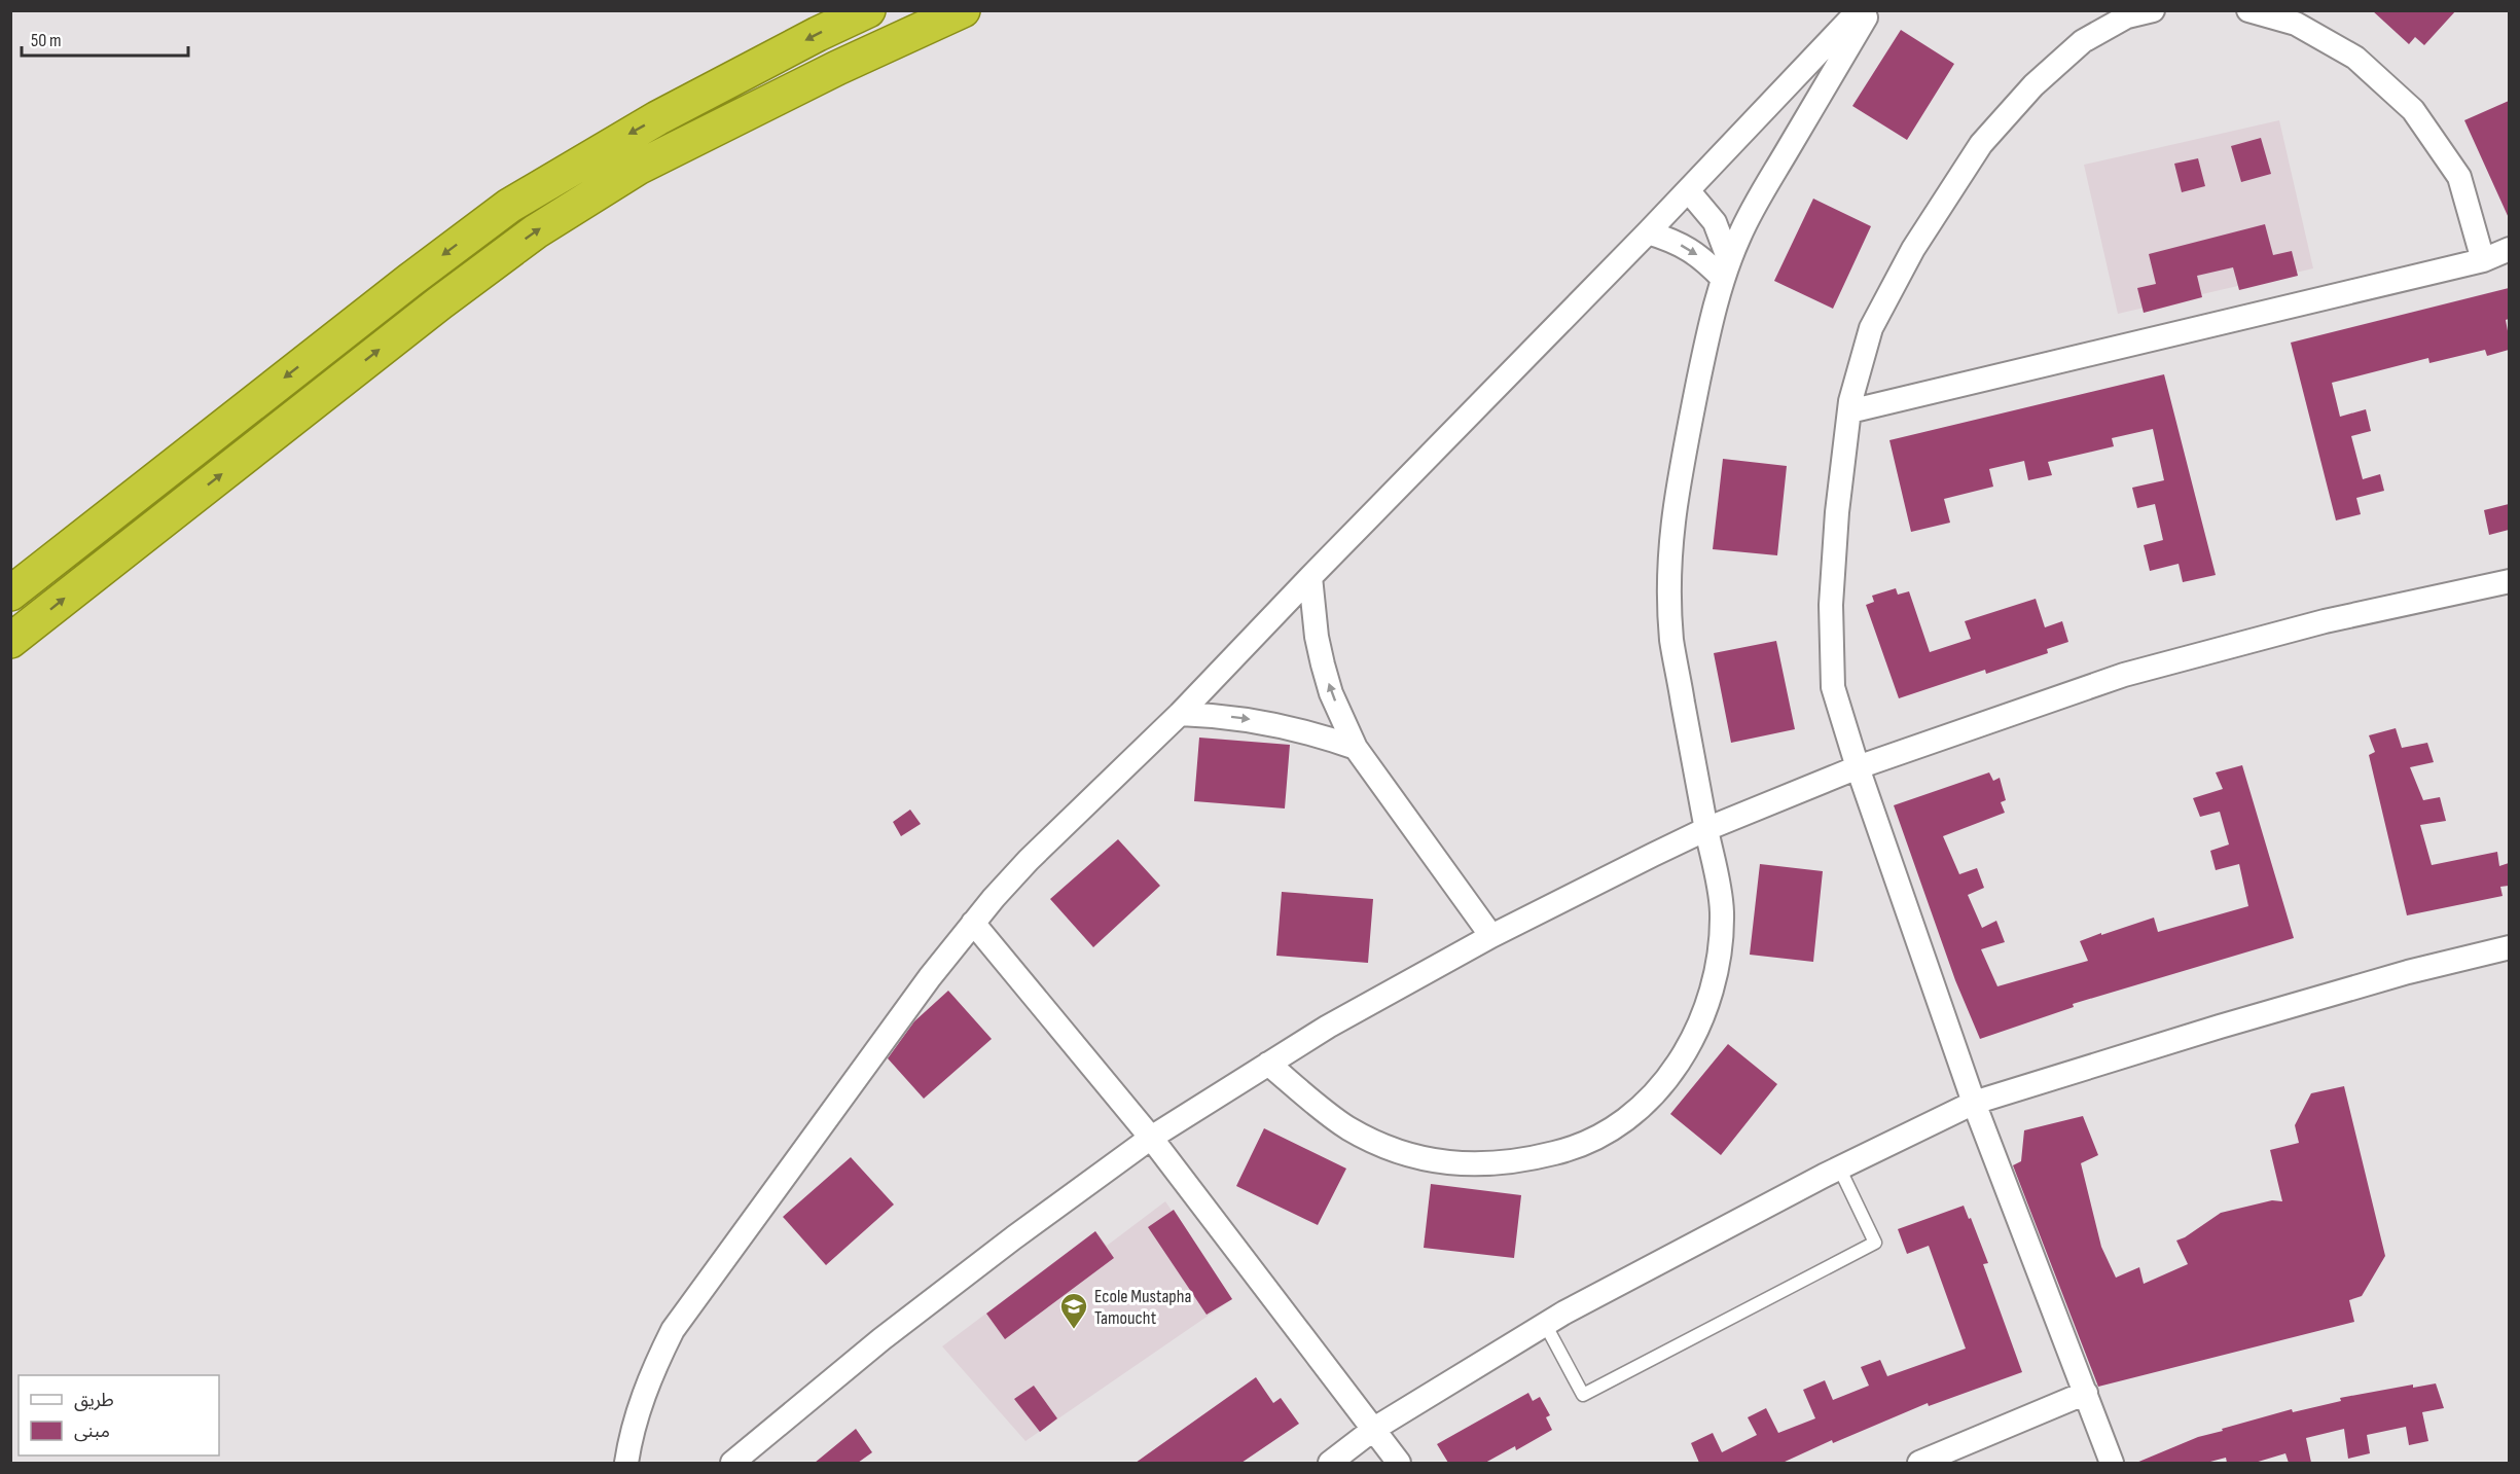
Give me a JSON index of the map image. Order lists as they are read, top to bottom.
{
  "places": {
    "school or university": ["Ecole Mustapha Tamoucht"]
  },
  "legend": ["طريق", "مبنى"],
  "scale_bar": "50 m"
}
